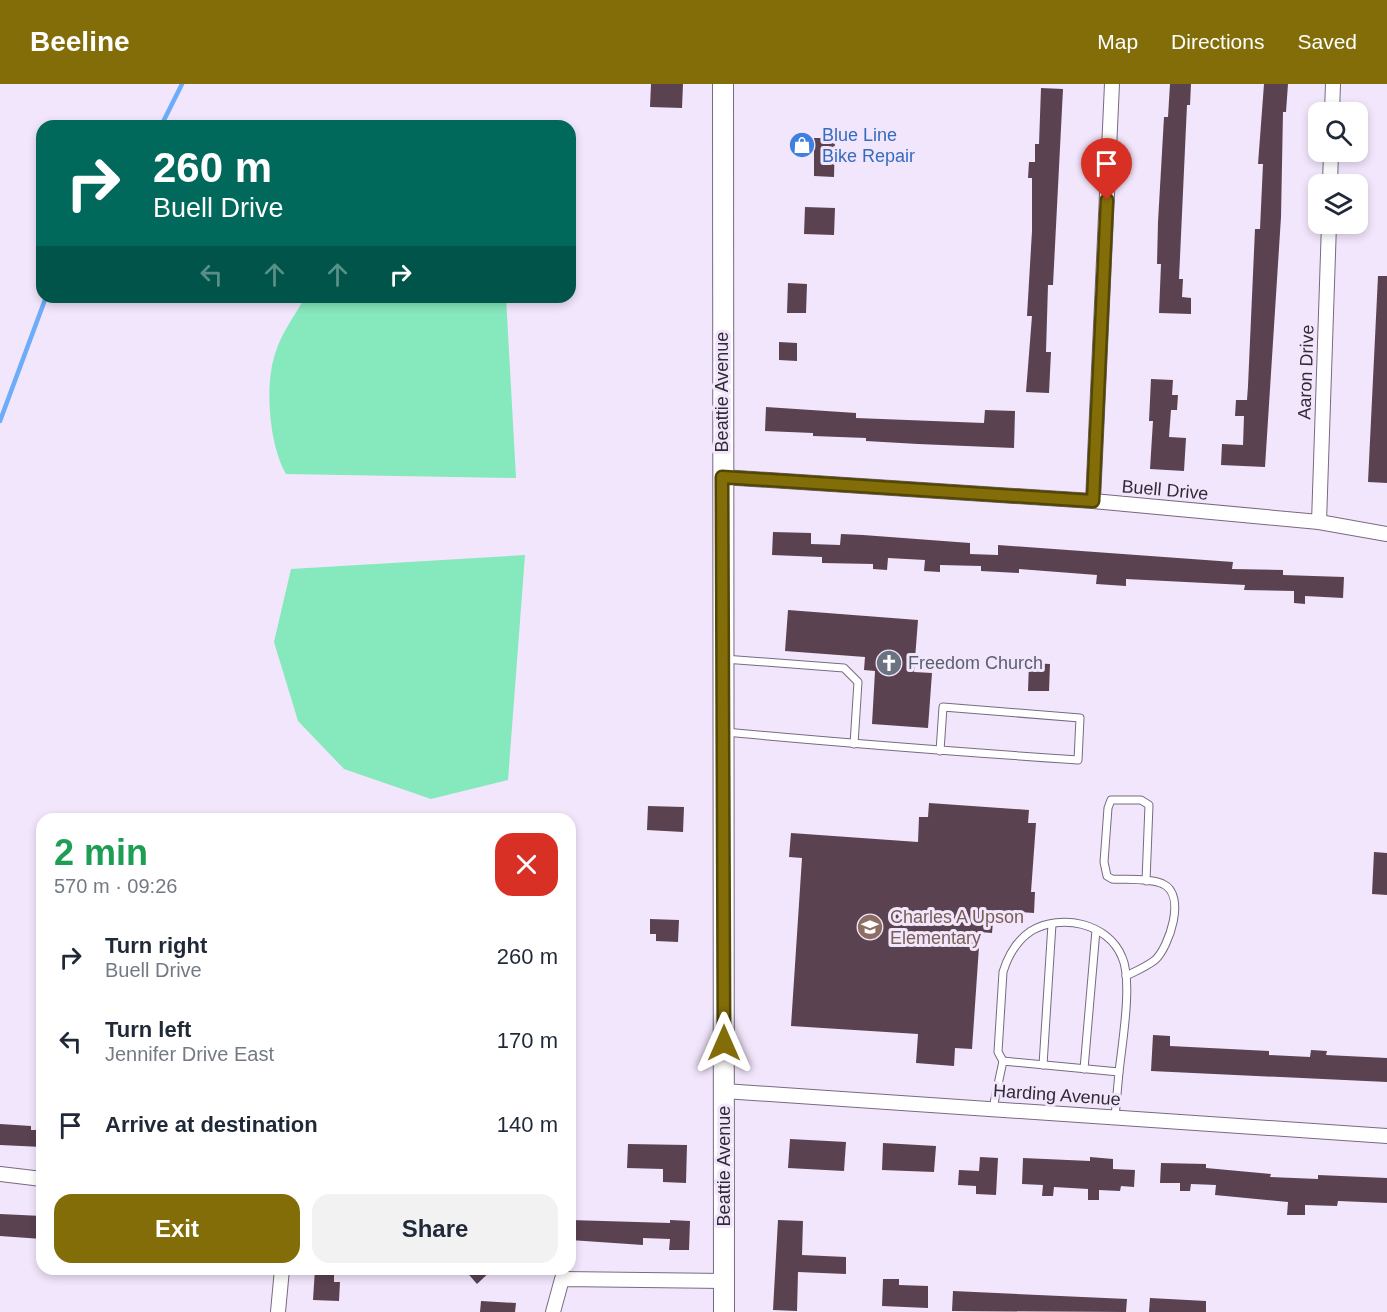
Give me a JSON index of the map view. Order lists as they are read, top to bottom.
{
  "streets": {
    "street": [
      "Aaron Drive",
      "Beattie Avenue",
      "Buell Drive",
      "Harding Avenue"
    ]
  },
  "crossings": [
    ["Aaron Drive", "Buell Drive"],
    ["Beattie Avenue", "Buell Drive"],
    ["Beattie Avenue", "Harding Avenue"]
  ],
  "places": {
    "shop": ["Blue Line Bike Repair"],
    "church": ["Freedom Church"],
    "school or university": ["Charles A Upson Elementary"]
  },
  "page": {
    "header": "Beeline",
    "nav": ["Map", "Directions", "Saved"],
    "turn": ["260 m", "Buell Drive"],
    "heading": ["2 min", "570 m · 09:26"],
    "list": [
      {
        "name": "Turn right",
        "note": "Buell Drive",
        "value": "260 m"
      },
      {
        "name": "Turn left",
        "note": "Jennifer Drive East",
        "value": "170 m"
      },
      {
        "name": "Arrive at destination",
        "value": "140 m"
      }
    ],
    "buttons": ["Exit", "Share"]
  }
}
